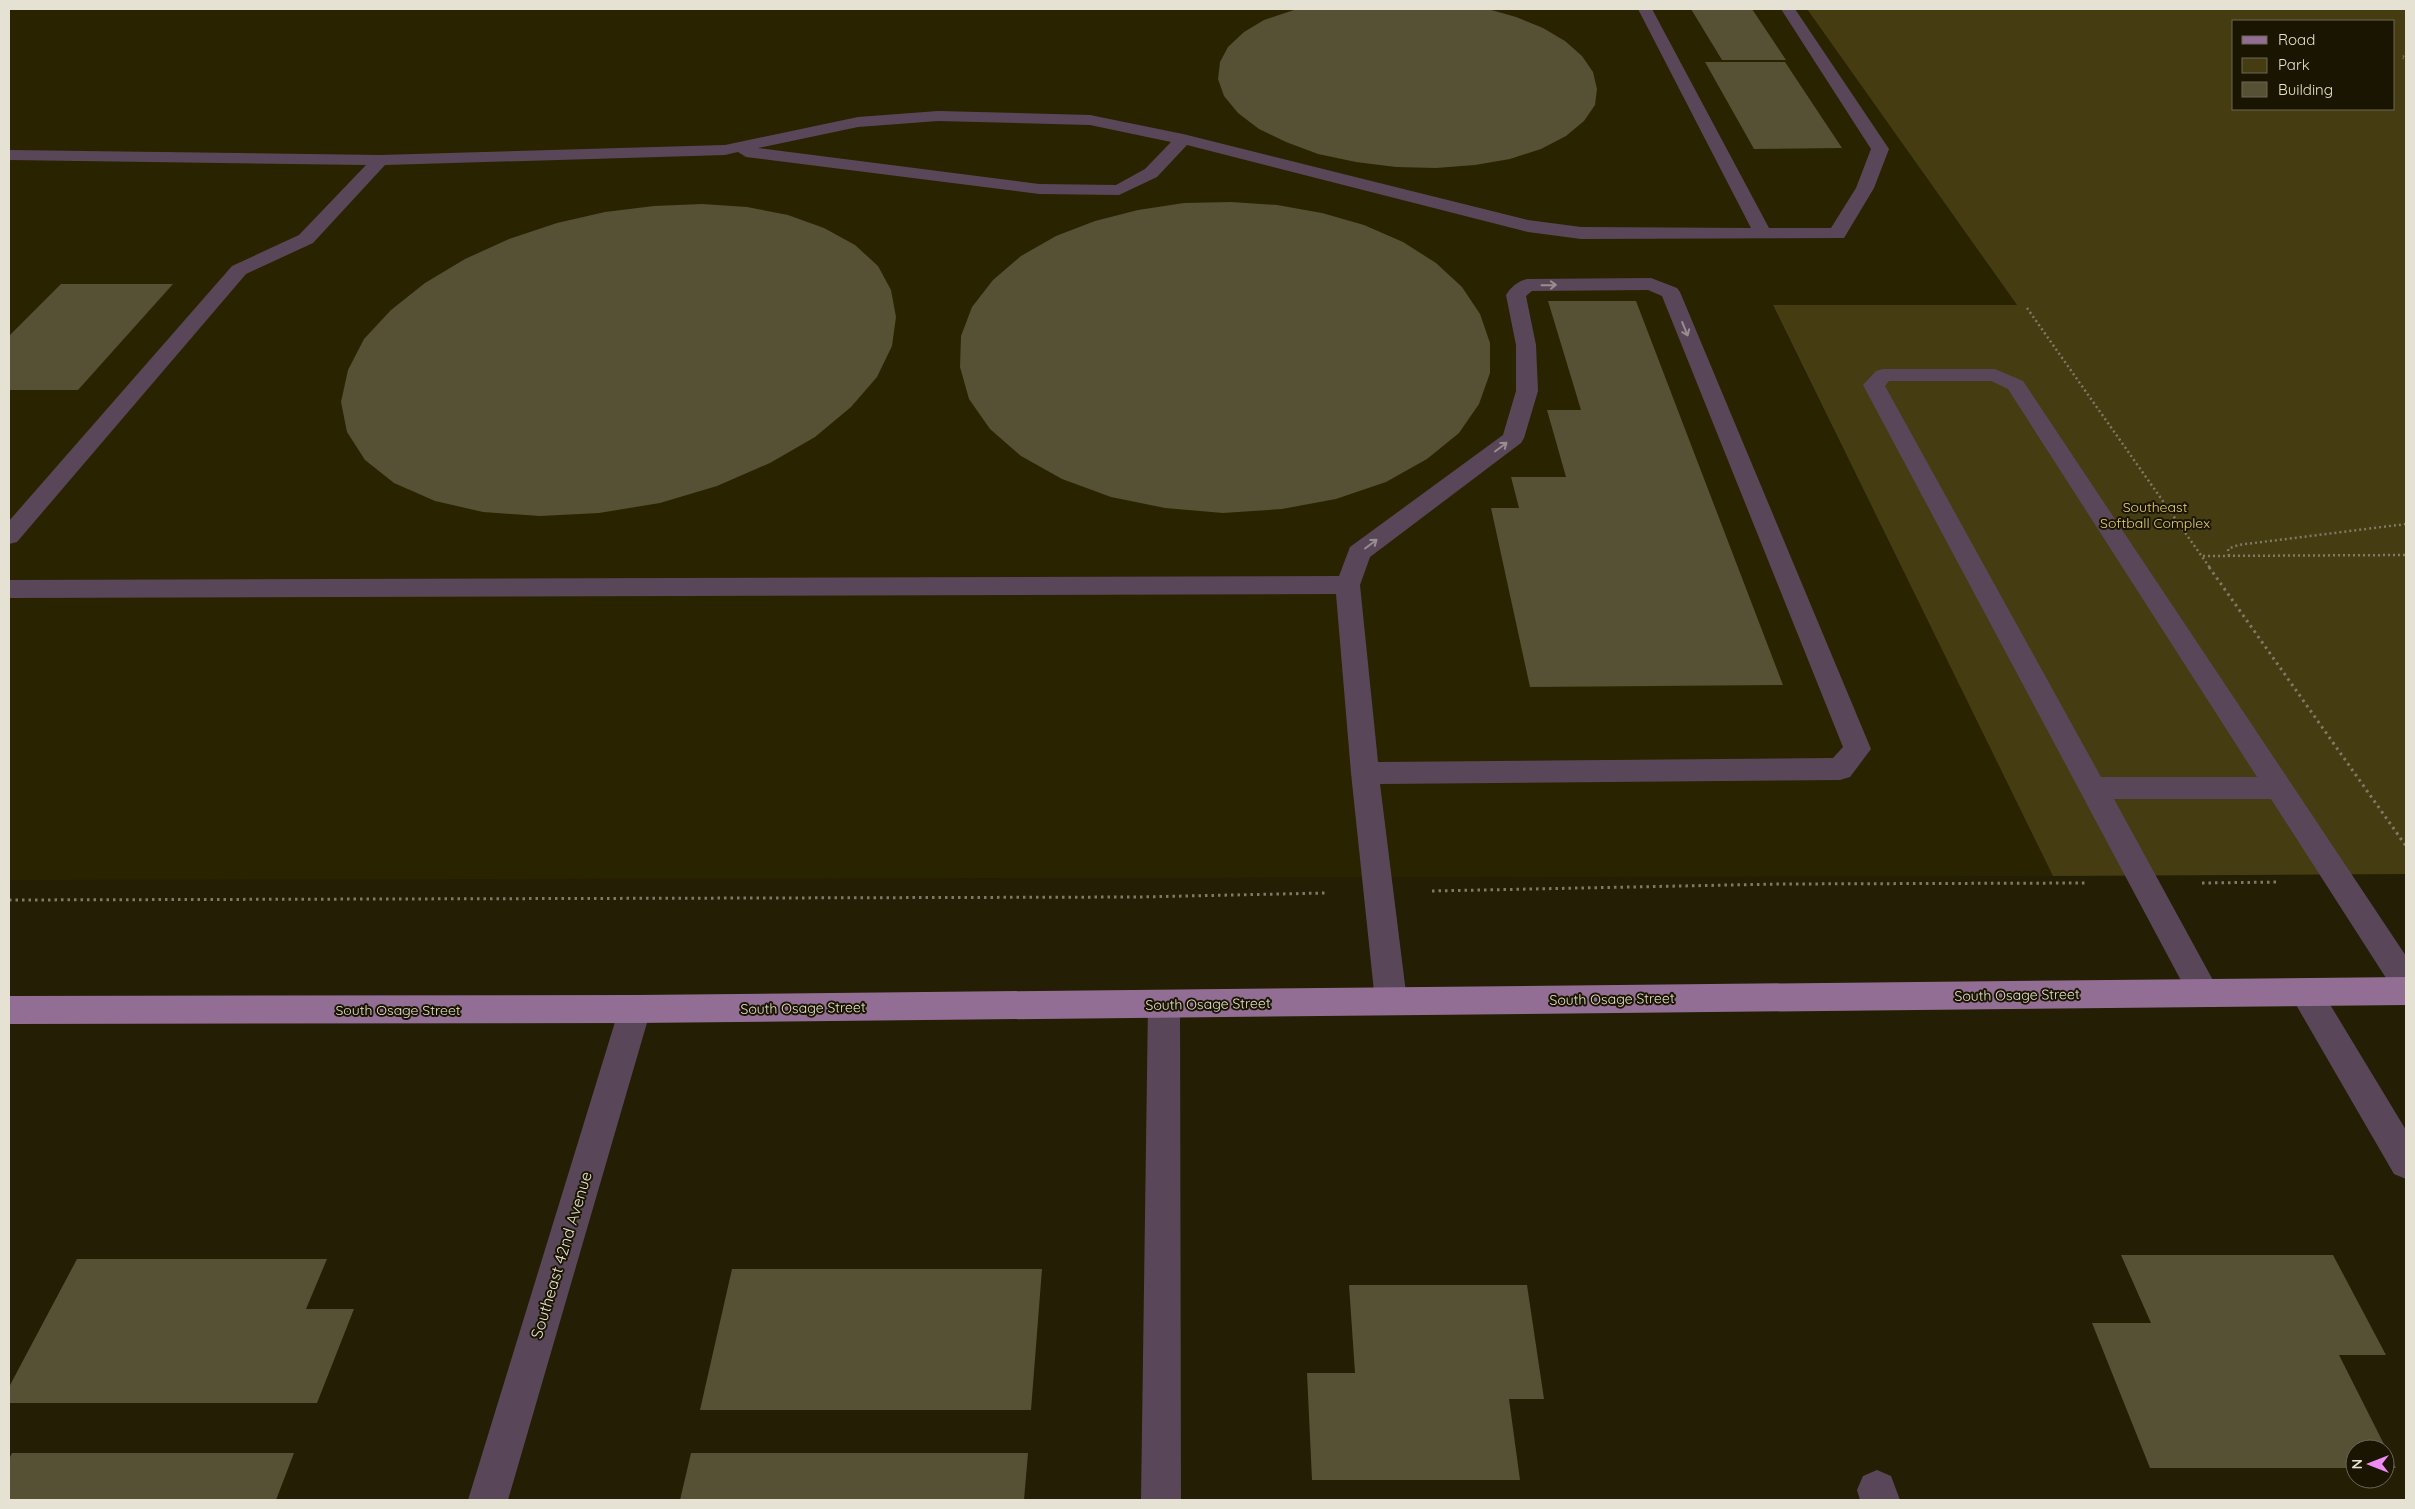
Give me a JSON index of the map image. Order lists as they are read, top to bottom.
{
  "streets": {
    "main road": ["South Osage Street"],
    "street": ["Southeast 42nd Avenue"]
  },
  "crossings": [
    ["South Osage Street", "Southeast 42nd Avenue"]
  ],
  "parks": ["Southeast Softball Complex"],
  "legend": ["Road", "Park", "Building"],
  "north": "left"
}
